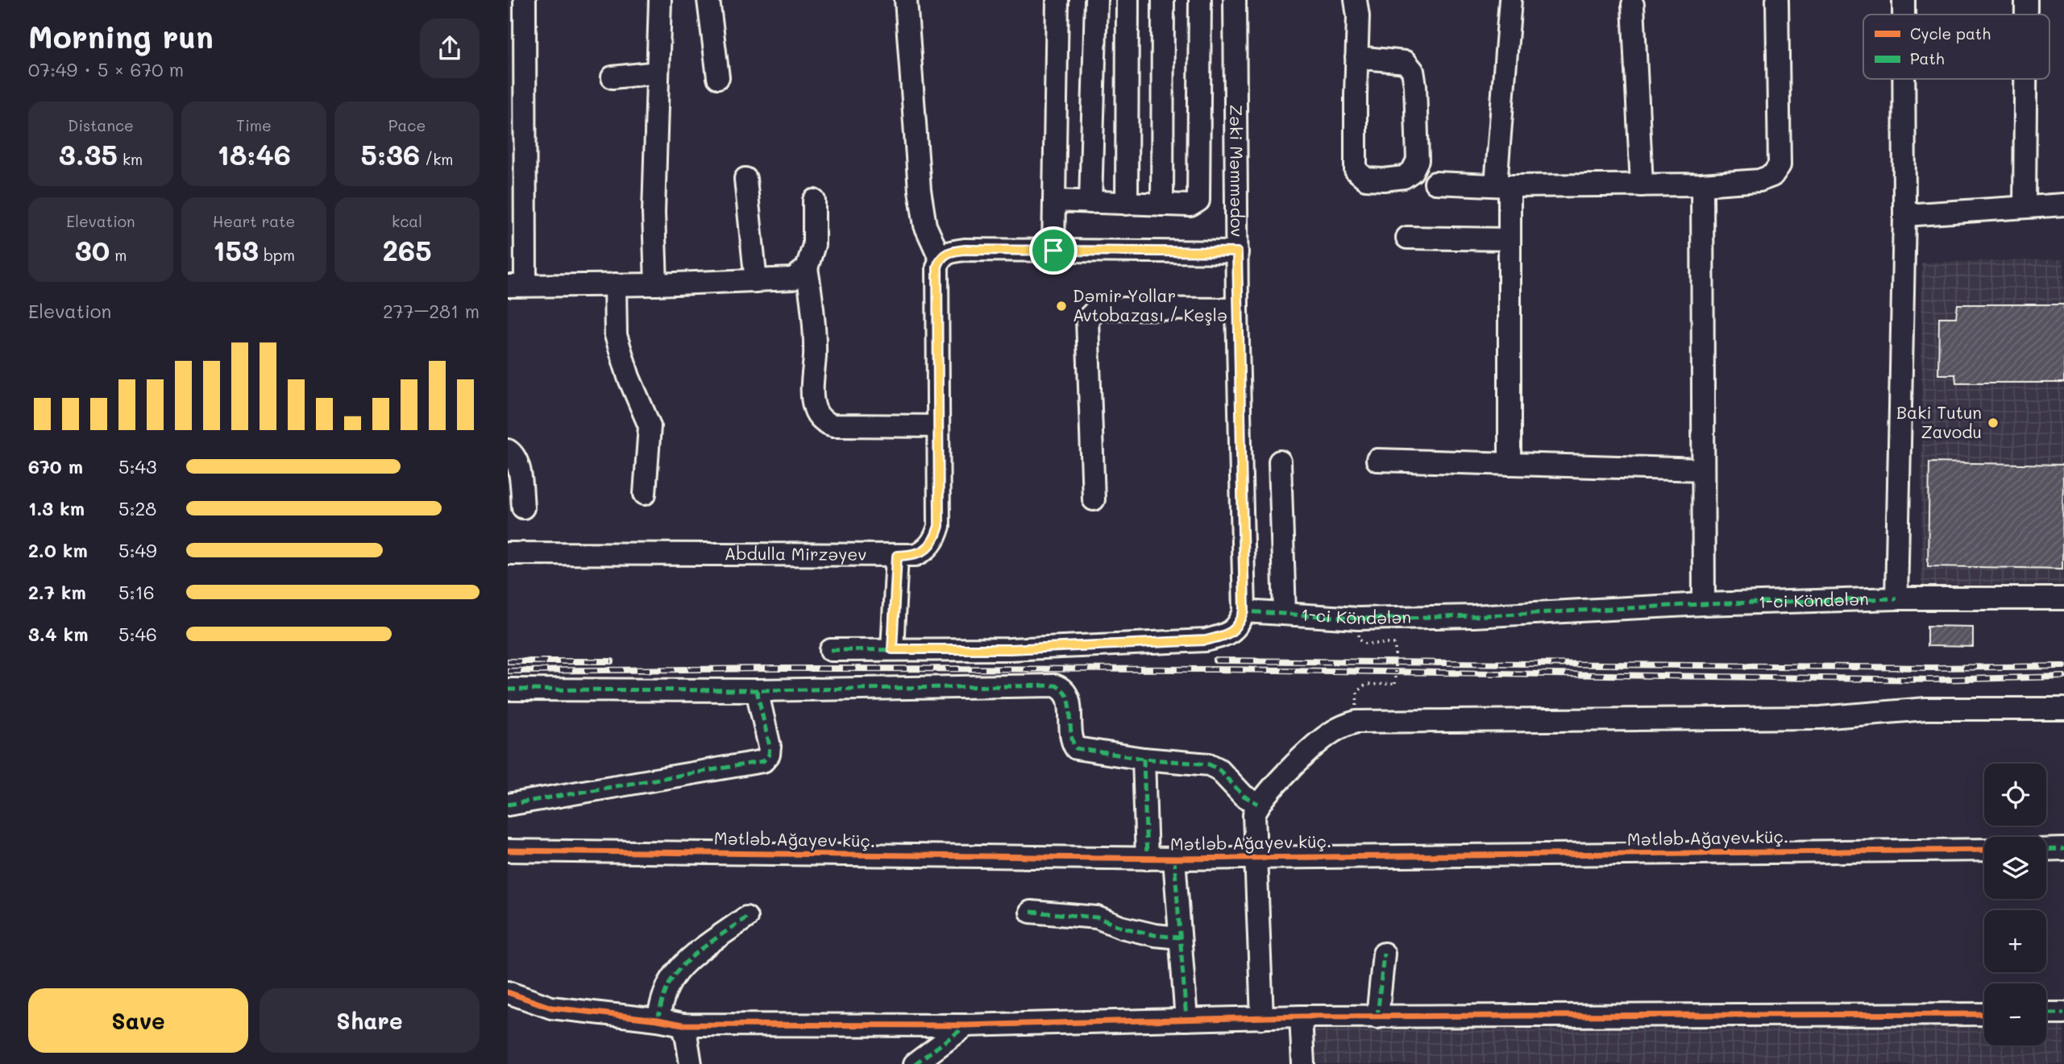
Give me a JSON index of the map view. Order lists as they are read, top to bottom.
{
  "streets": {
    "street": [
      "Zəki Məmmədov",
      "Abdulla Mirzəyev",
      "1-ci Köndələn",
      "Mətləb Ağayev küç."
    ]
  },
  "crossings": [
    ["Zəki Məmmədov", "1-ci Köndələn"]
  ],
  "places": ["Dəmir Yollar Avtobazası / Keşlə", "Baki Tutun Zavodu"],
  "legend": ["Cycle path", "Path"],
  "page": {
    "heading": ["Morning run", "07:49 · 5 × 670 m"],
    "stats": [
      ["Distance", "3.35 km"],
      ["Time", "18:46"],
      ["Pace", "5:36 /km"],
      ["Elevation", "30 m"],
      ["Heart rate", "153 bpm"],
      ["kcal", "265"]
    ],
    "chart": ["Elevation", "277–281 m"],
    "list": [
      {
        "name": "670 m",
        "note": "5:43"
      },
      {
        "name": "1.3 km",
        "note": "5:28"
      },
      {
        "name": "2.0 km",
        "note": "5:49"
      },
      {
        "name": "2.7 km",
        "note": "5:16"
      },
      {
        "name": "3.4 km",
        "note": "5:46"
      }
    ],
    "map_buttons": ["+", "−"],
    "buttons": ["Save", "Share"]
  }
}
